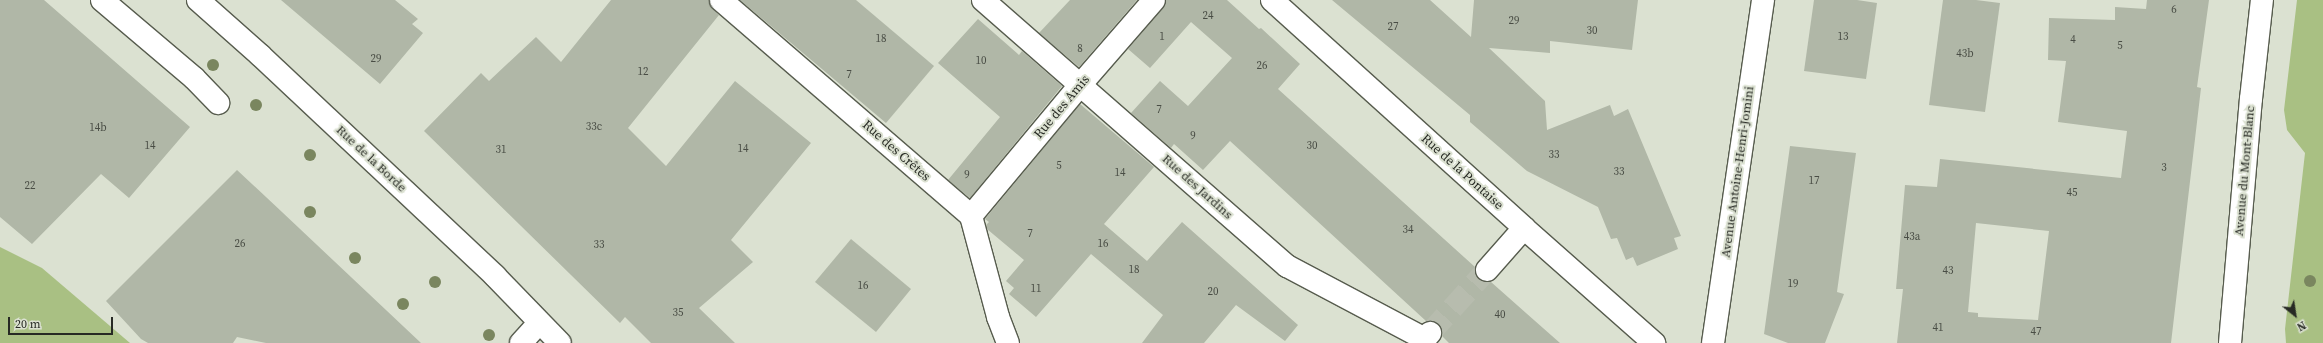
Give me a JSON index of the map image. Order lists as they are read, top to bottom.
{
  "streets": {
    "street": [
      "Rue des Amis",
      "Rue des Crêtes",
      "Rue de la Borde",
      "Avenue du Mont-Blanc",
      "Rue de la Pontaise",
      "Avenue Antoine-Henri-Jomini",
      "Rue des Jardins"
    ]
  },
  "crossings": [
    ["Rue des Amis", "Rue des Crêtes"],
    ["Rue des Amis", "Rue des Jardins"]
  ],
  "house_numbers": [
    "6",
    "24",
    "29",
    "27",
    "30",
    "1",
    "13",
    "18",
    "4",
    "5",
    "8",
    "43b",
    "29",
    "10",
    "26",
    "12",
    "7",
    "7",
    "33c",
    "14b",
    "9",
    "14",
    "30",
    "14",
    "31",
    "33",
    "5",
    "3",
    "33",
    "14",
    "9",
    "17",
    "22",
    "45",
    "34",
    "7",
    "43a",
    "26",
    "16",
    "33",
    "18",
    "43",
    "19",
    "16",
    "11",
    "20",
    "35",
    "40",
    "41",
    "47"
  ],
  "scale_bar": "20 m",
  "north": "bottom right"
}
